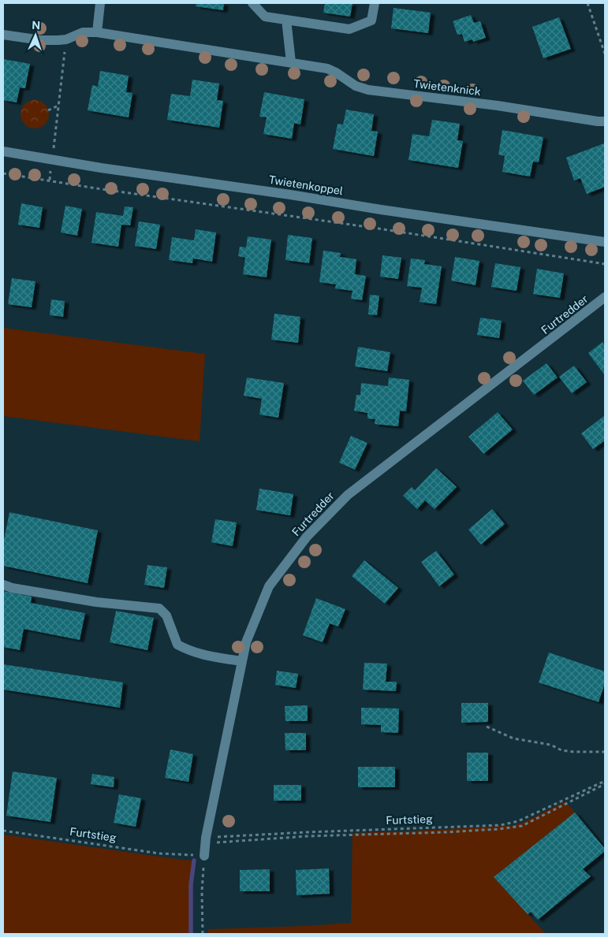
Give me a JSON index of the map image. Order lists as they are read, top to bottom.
{
  "streets": {
    "street": ["Twietenknick", "Twietenkoppel", "Furtredder"],
    "path": ["Furtstieg"]
  },
  "crossings": [
    ["Furtredder", "Furtstieg"]
  ],
  "north": "top"
}
